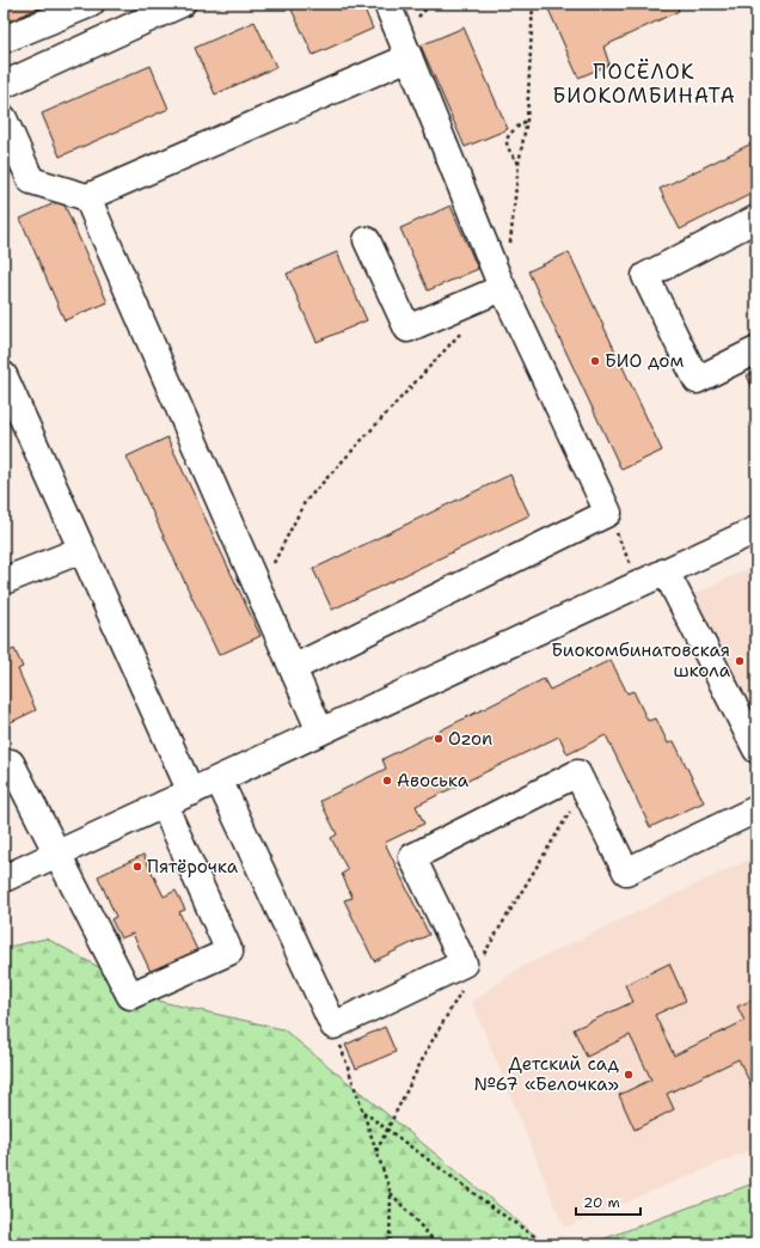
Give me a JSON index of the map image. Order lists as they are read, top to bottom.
{
  "districts": ["ПОСЁЛОК БИОКОМБИНАТА"],
  "places": [
    "БИО дом",
    "Биокомбинатовская школа",
    "Ozon",
    "Авоська",
    "Пятёрочка",
    "Детский сад №67 «Белочка»"
  ],
  "scale_bar": "20 m"
}
